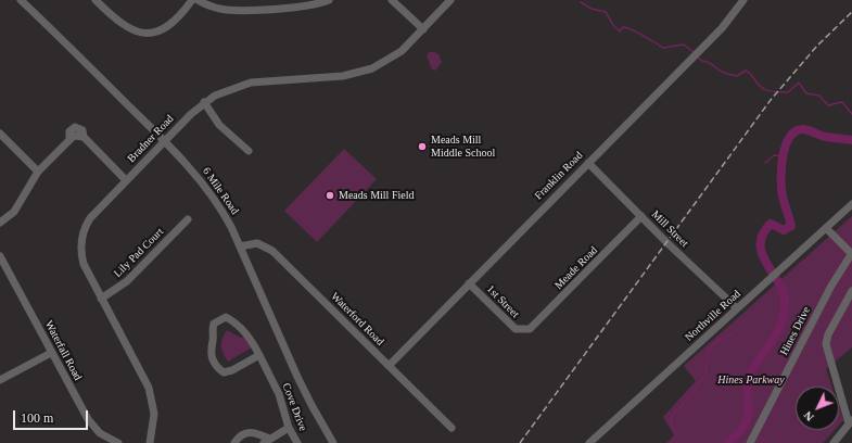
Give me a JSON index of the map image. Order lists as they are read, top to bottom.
{
  "streets": {
    "street": [
      "Bradner Road",
      "Franklin Road",
      "6 Mile Road",
      "Mill Street",
      "Lily Pad Court",
      "Meade Road",
      "1st Street",
      "Northville Road",
      "Waterford Road",
      "Hines Drive",
      "Waterfall Road",
      "Cove Drive"
    ]
  },
  "crossings": [
    ["Bradner Road", "6 Mile Road"],
    ["Bradner Road", "Lily Pad Court"],
    ["Franklin Road", "Mill Street"],
    ["Franklin Road", "1st Street"],
    ["Franklin Road", "Waterford Road"],
    ["6 Mile Road", "Waterford Road"],
    ["Mill Street", "Meade Road"],
    ["Mill Street", "Northville Road"],
    ["Meade Road", "1st Street"]
  ],
  "parks": ["Hines Parkway"],
  "places": ["Meads Mill Middle School", "Meads Mill Field"],
  "scale_bar": "100 m",
  "north": "bottom left"
}
